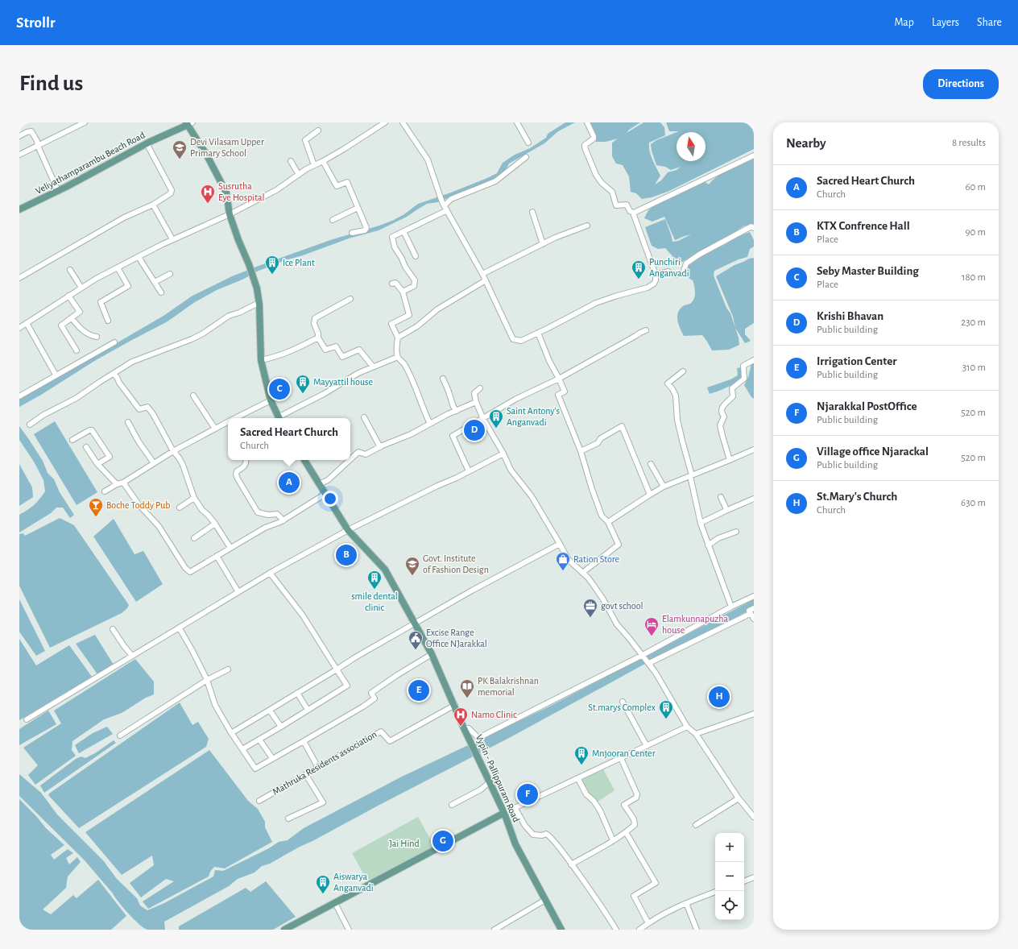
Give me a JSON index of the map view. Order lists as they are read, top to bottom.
{
  "streets": {
    "main road": ["Veliyathamparambu Beach Road", "Vypin - Pallippuram Road"],
    "street": ["Mathruka Residents association"]
  },
  "crossings": [
    ["Mathruka Residents association", "Vypin - Pallippuram Road"]
  ],
  "parks": ["Jai Hind"],
  "places": {
    "school or university": ["Devi Vilasam Upper Primary School", "Govt. Institute of Fashion Design"],
    "hospital": ["Susrutha Eye Hospital", "Namo Clinic"],
    "building": [
      "Ice Plant",
      "Punchiri Anganvadi",
      "Mayyattil house",
      "Saint Antony's Anganvadi",
      "smile dental clinic",
      "St.marys Complex",
      "Mnjooran Center",
      "Aiswarya Anganvadi"
    ],
    "bar": ["Boche Toddy Pub"],
    "shop": ["Ration Store"],
    "office": ["govt school"],
    "hotel": ["Elamkunnapuzha house"],
    "public building": ["Excise Range Office NJarakkal"],
    "library": ["PK Balakrishnan memorial"]
  },
  "north": "top",
  "page": {
    "header": "Strollr",
    "nav": ["Map", "Layers", "Share"],
    "buttons": "Directions",
    "title": "Find us",
    "heading": ["Nearby", "8 results"],
    "list": [
      {
        "mark": "A",
        "name": "Sacred Heart Church",
        "note": "Church",
        "value": "60 m"
      },
      {
        "mark": "B",
        "name": "KTX Confrence Hall",
        "note": "Place",
        "value": "90 m"
      },
      {
        "mark": "C",
        "name": "Seby Master Building",
        "note": "Place",
        "value": "180 m"
      },
      {
        "mark": "D",
        "name": "Krishi Bhavan",
        "note": "Public building",
        "value": "230 m"
      },
      {
        "mark": "E",
        "name": "Irrigation Center",
        "note": "Public building",
        "value": "310 m"
      },
      {
        "mark": "F",
        "name": "Njarakkal PostOffice",
        "note": "Public building",
        "value": "520 m"
      },
      {
        "mark": "G",
        "name": "Village office Njarackal",
        "note": "Public building",
        "value": "520 m"
      },
      {
        "mark": "H",
        "name": "St.Mary's Church",
        "note": "Church",
        "value": "630 m"
      }
    ],
    "pins": [
      "C",
      "D",
      "A",
      "B",
      "E",
      "H",
      "F",
      "G"
    ],
    "popup": ["Sacred Heart Church", "Church"],
    "map_buttons": ["+", "−"]
  }
}
